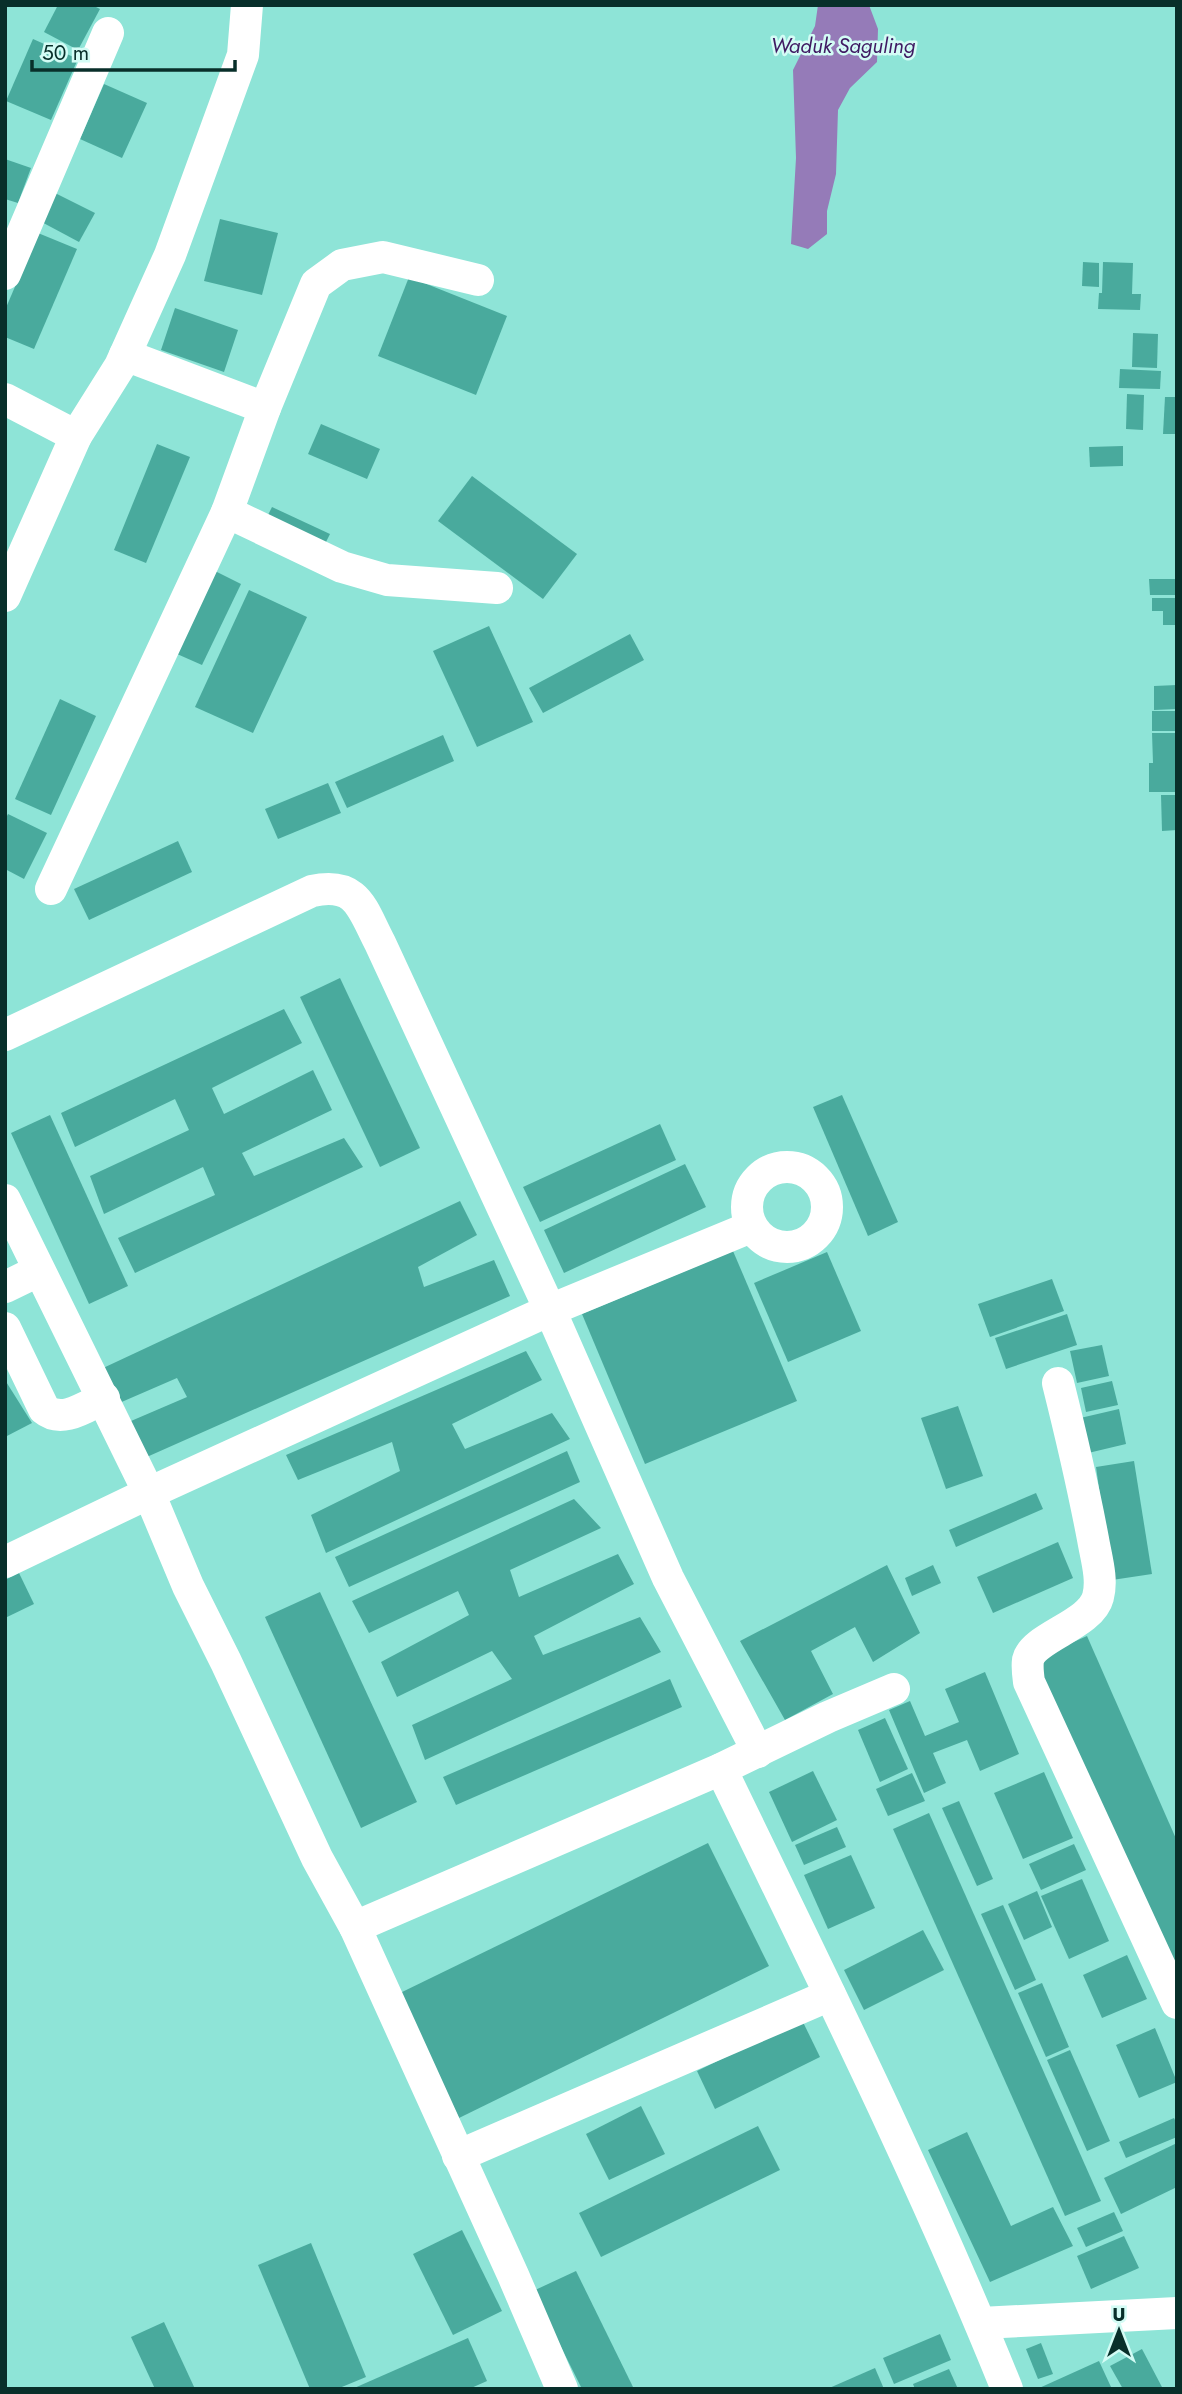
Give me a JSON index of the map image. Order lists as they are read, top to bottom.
{
  "water": ["Waduk Saguling"],
  "scale_bar": "50 m",
  "north": "top"
}
